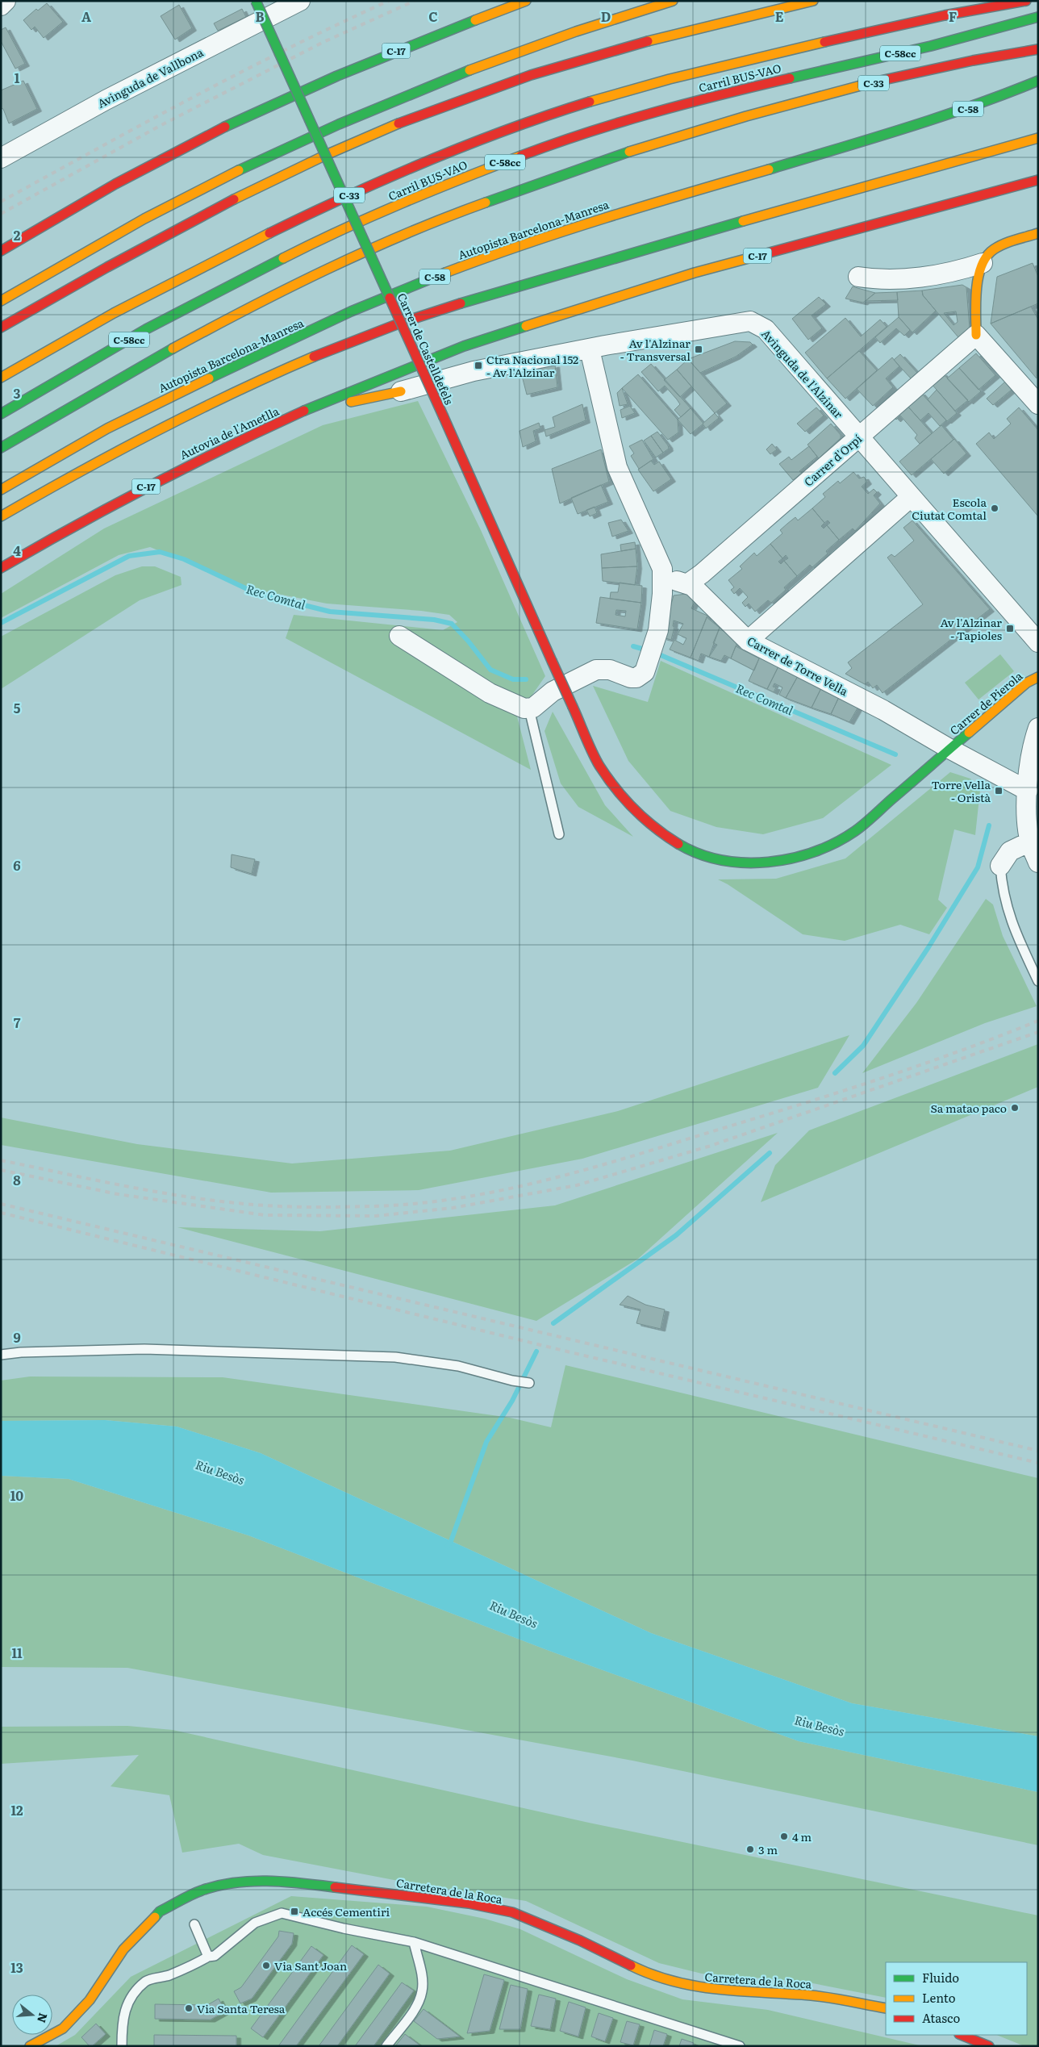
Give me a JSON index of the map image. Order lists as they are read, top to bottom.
{
  "streets": {
    "main road": [
      "C-17",
      "C-58cc",
      "Carril BUS-VAO",
      "C-33",
      "C-58",
      "Autopista Barcelona-Manresa",
      "Carrer de Castelldefels",
      "Autovia de l'Ametlla",
      "Carrer de Pierola",
      "Carretera de la Roca"
    ],
    "street": [
      "Avinguda de Vallbona",
      "Avinguda de l'Alzinar",
      "Carrer d'Orpí",
      "Carrer de Torre Vella"
    ]
  },
  "crossings": [
    ["Carrer de Castelldefels", "Carrer de Pierola"],
    ["Avinguda de l'Alzinar", "Carrer d'Orpí"],
    ["Carrer d'Orpí", "Carrer de Torre Vella"],
    ["Carrer de Torre Vella", "Carrer de Pierola"]
  ],
  "water": ["Rec Comtal", "Riu Besòs"],
  "places": {
    "transit": [
      "Av l'Alzinar - Transversal",
      "Ctra Nacional 152 - Av l'Alzinar",
      "Av l'Alzinar - Tapioles",
      "Torre Vella - Oristà",
      "Accés Cementiri"
    ],
    "other": [
      "Escola Ciutat Comtal",
      "Sa matao paco",
      "4 m",
      "3 m",
      "Via Sant Joan",
      "Via Santa Teresa"
    ]
  },
  "legend": ["Fluido", "Lento", "Atasco"],
  "north": "right",
  "grid": {
    "columns": [
      "A",
      "B",
      "C",
      "D",
      "E",
      "F"
    ],
    "rows": [
      "1",
      "2",
      "3",
      "4",
      "5",
      "6",
      "7",
      "8",
      "9",
      "10",
      "11",
      "12",
      "13"
    ]
  }
}
